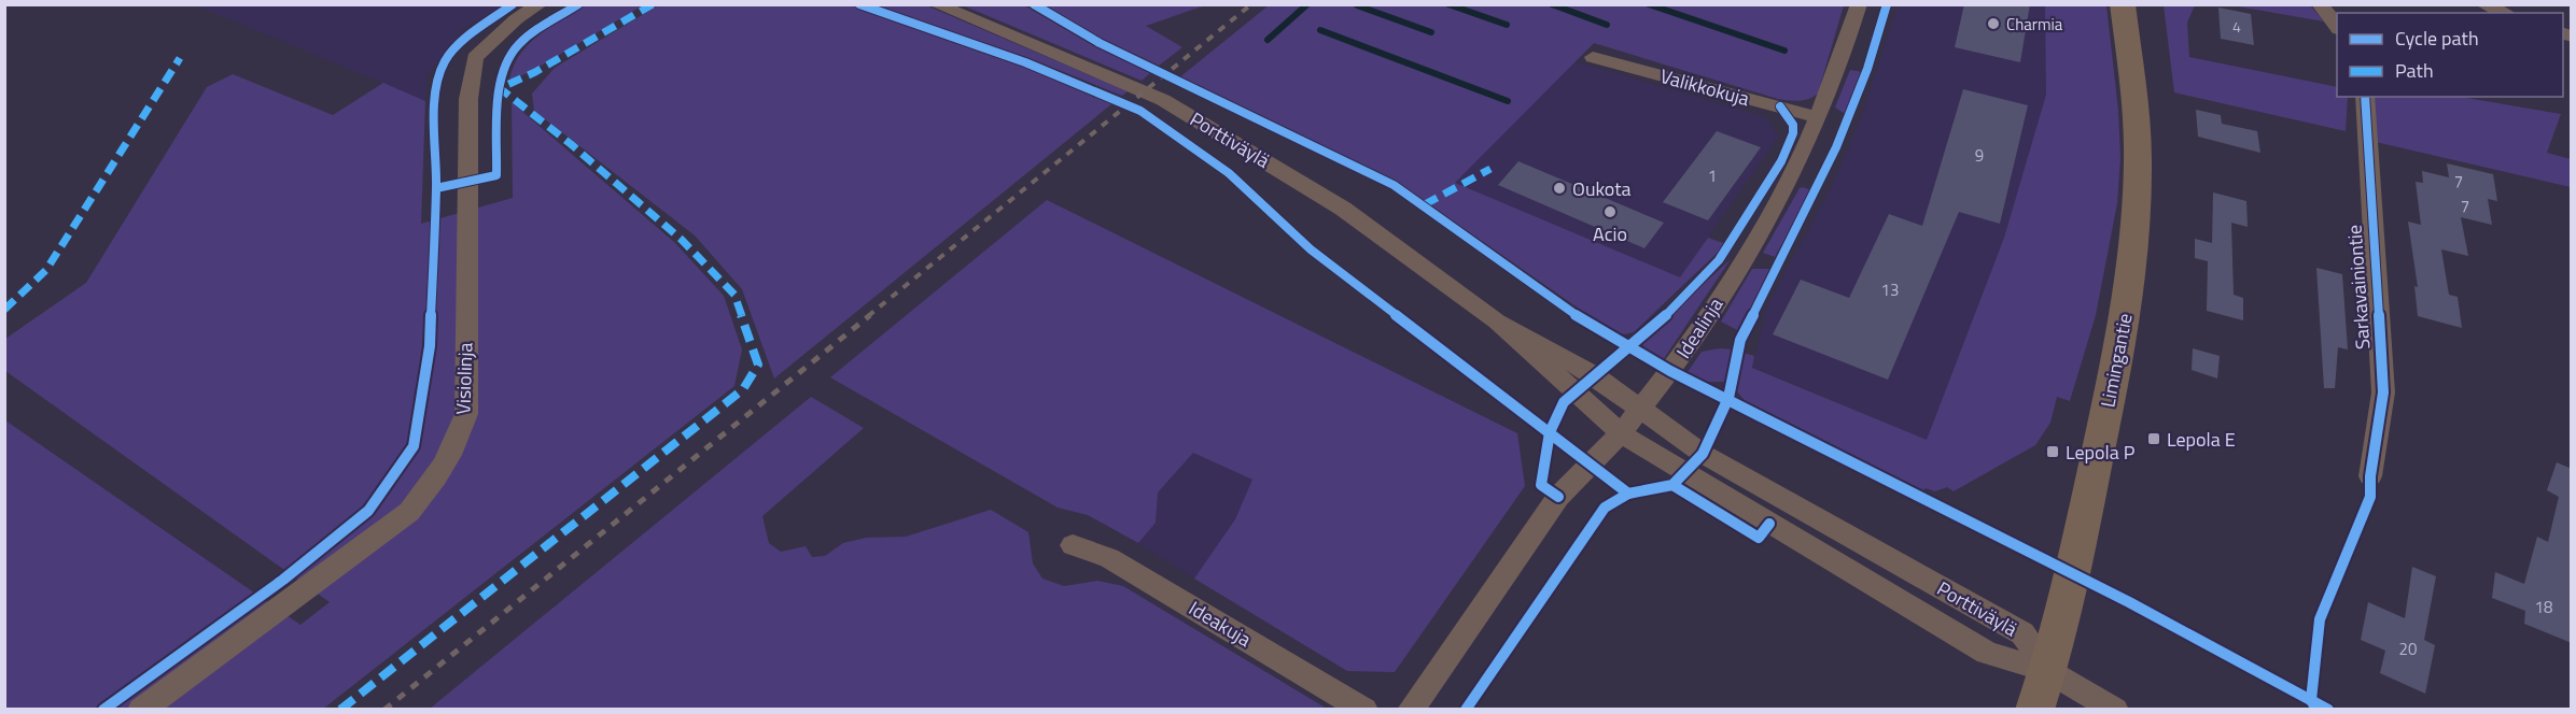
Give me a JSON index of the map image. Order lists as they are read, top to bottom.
{
  "streets": {
    "main road": ["Limingantie"],
    "street": [
      "Valikkokuja",
      "Porttiväylä",
      "Sarkavainiontie",
      "Idealinja",
      "Visiolinja",
      "Ideakuja"
    ]
  },
  "crossings": [
    ["Valikkokuja", "Idealinja"],
    ["Porttiväylä", "Idealinja"],
    ["Porttiväylä", "Limingantie"]
  ],
  "places": {
    "other": ["Charmia", "Oukota", "Acio"],
    "transit": ["Lepola E", "Lepola P"]
  },
  "house_numbers": [
    "4",
    "9",
    "1",
    "7",
    "7",
    "13",
    "18",
    "20"
  ],
  "legend": ["Cycle path", "Path"]
}
